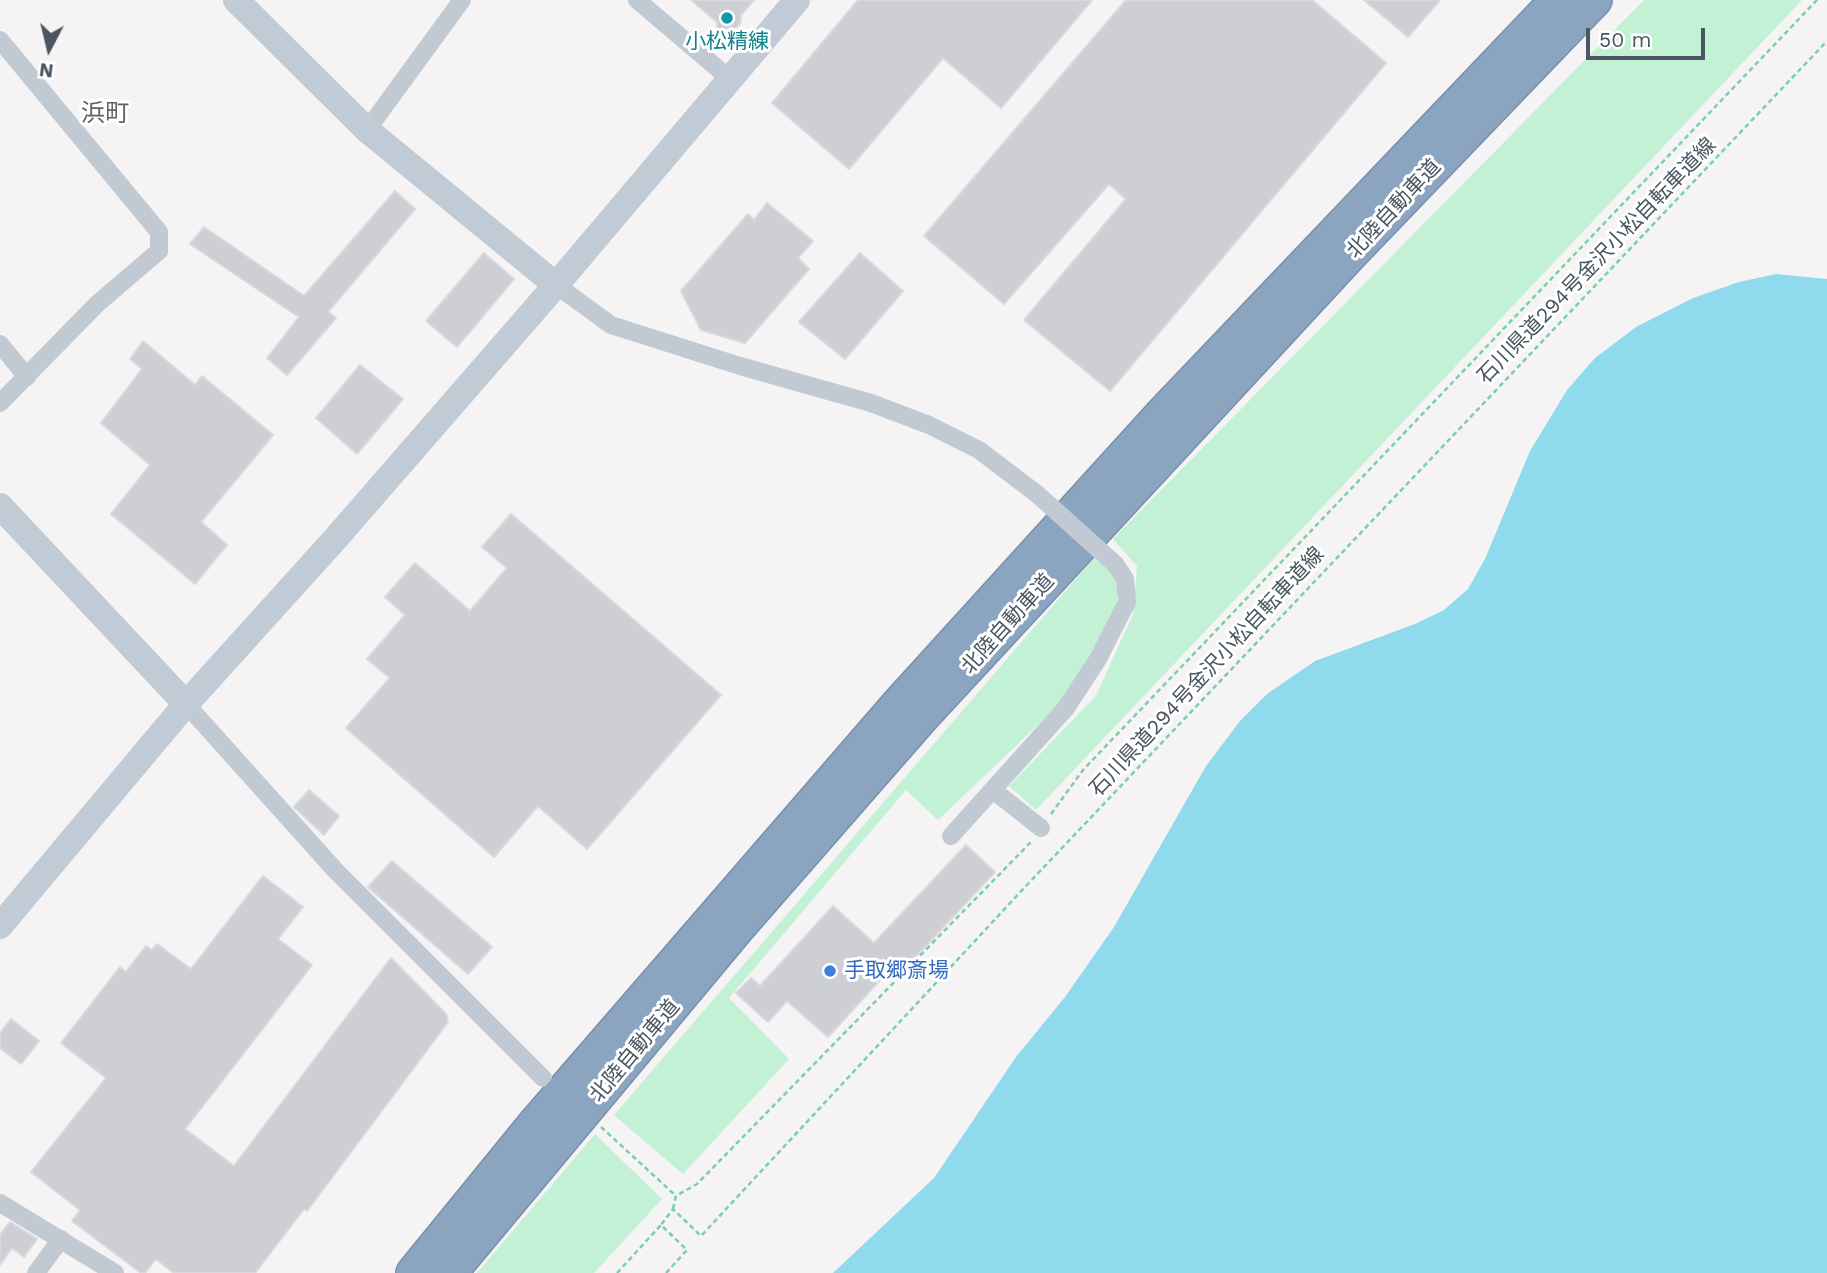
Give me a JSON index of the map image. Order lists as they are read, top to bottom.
{
  "streets": {
    "highway": ["北陸自動車道"],
    "path": ["石川県道294号金沢小松自転車道線"]
  },
  "districts": ["浜町"],
  "places": ["小松精練", "手取郷斎場"],
  "scale_bar": "50 m",
  "north": "bottom"
}
